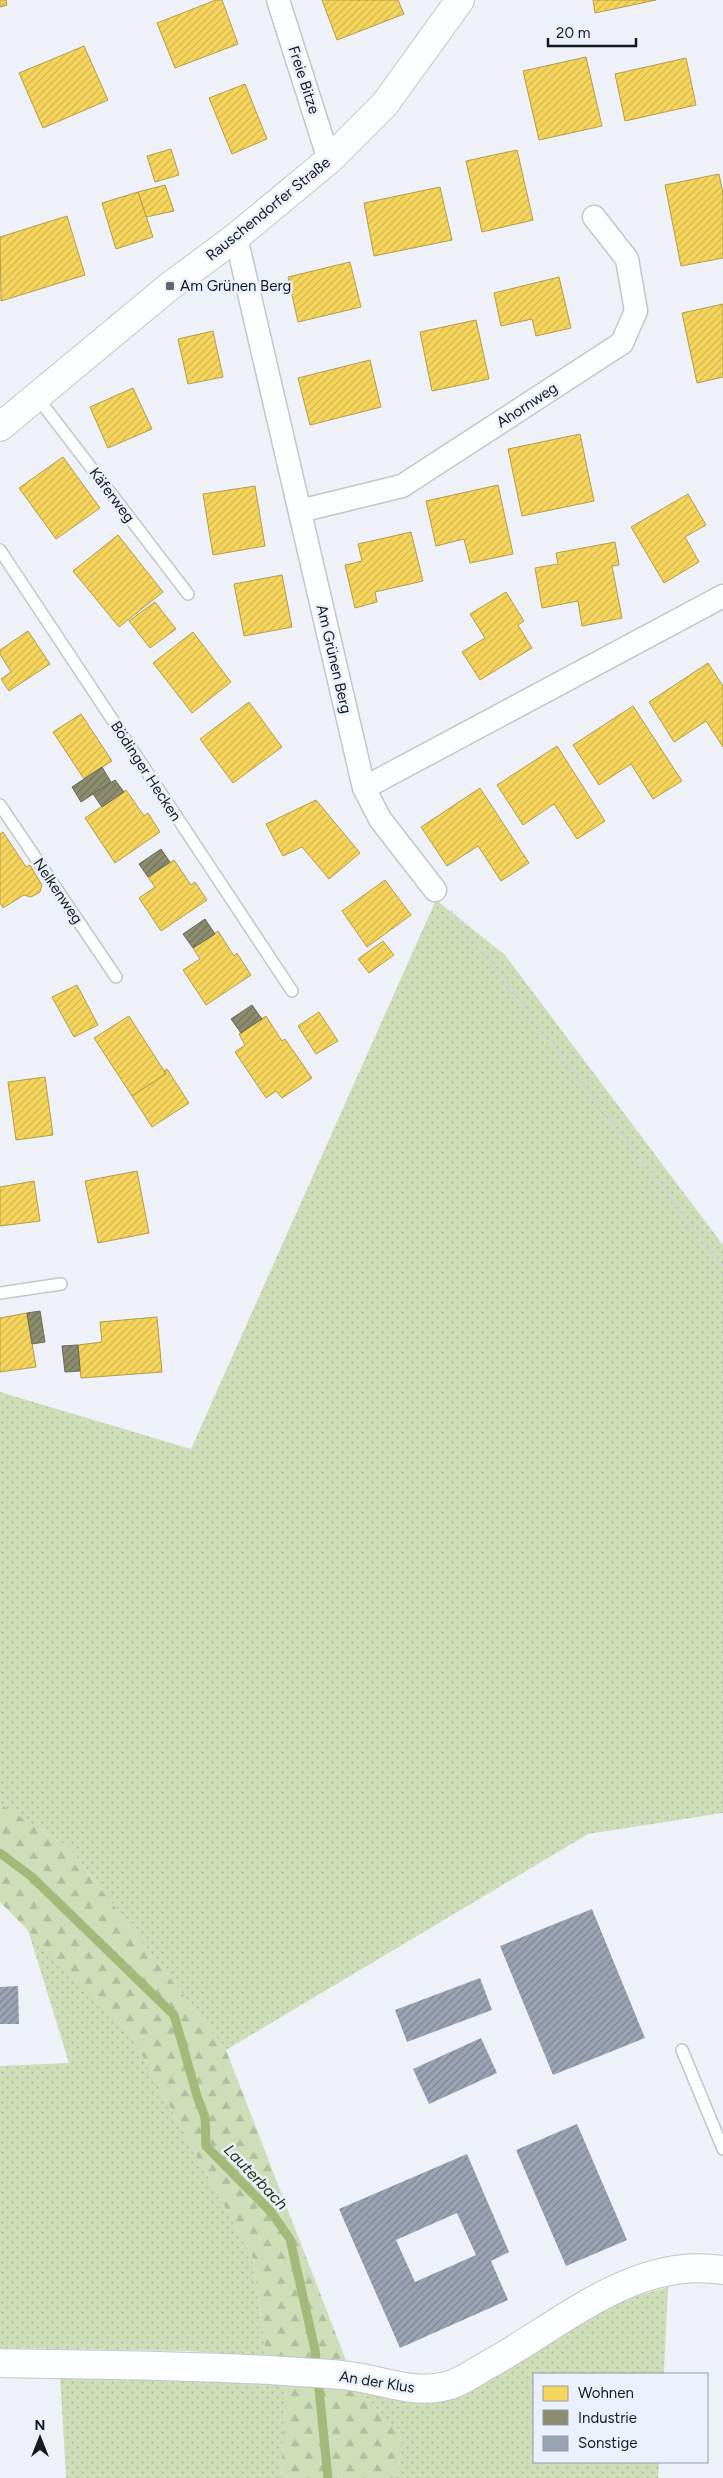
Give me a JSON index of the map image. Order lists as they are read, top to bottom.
{
  "streets": {
    "street": [
      "Freie Bitze",
      "Rauschendorfer Straße",
      "Ahornweg",
      "Am Grünen Berg",
      "An der Klus"
    ],
    "lane": ["Käferweg", "Bödinger Hecken", "Nelkenweg"]
  },
  "crossings": [
    ["Freie Bitze", "Rauschendorfer Straße"],
    ["Rauschendorfer Straße", "Käferweg"],
    ["Rauschendorfer Straße", "Am Grünen Berg"],
    ["Ahornweg", "Am Grünen Berg"]
  ],
  "water": ["Lauterbach"],
  "places": {
    "transit": ["Am Grünen Berg"]
  },
  "legend": ["Wohnen", "Industrie", "Sonstige"],
  "scale_bar": "20 m",
  "north": "top"
}
